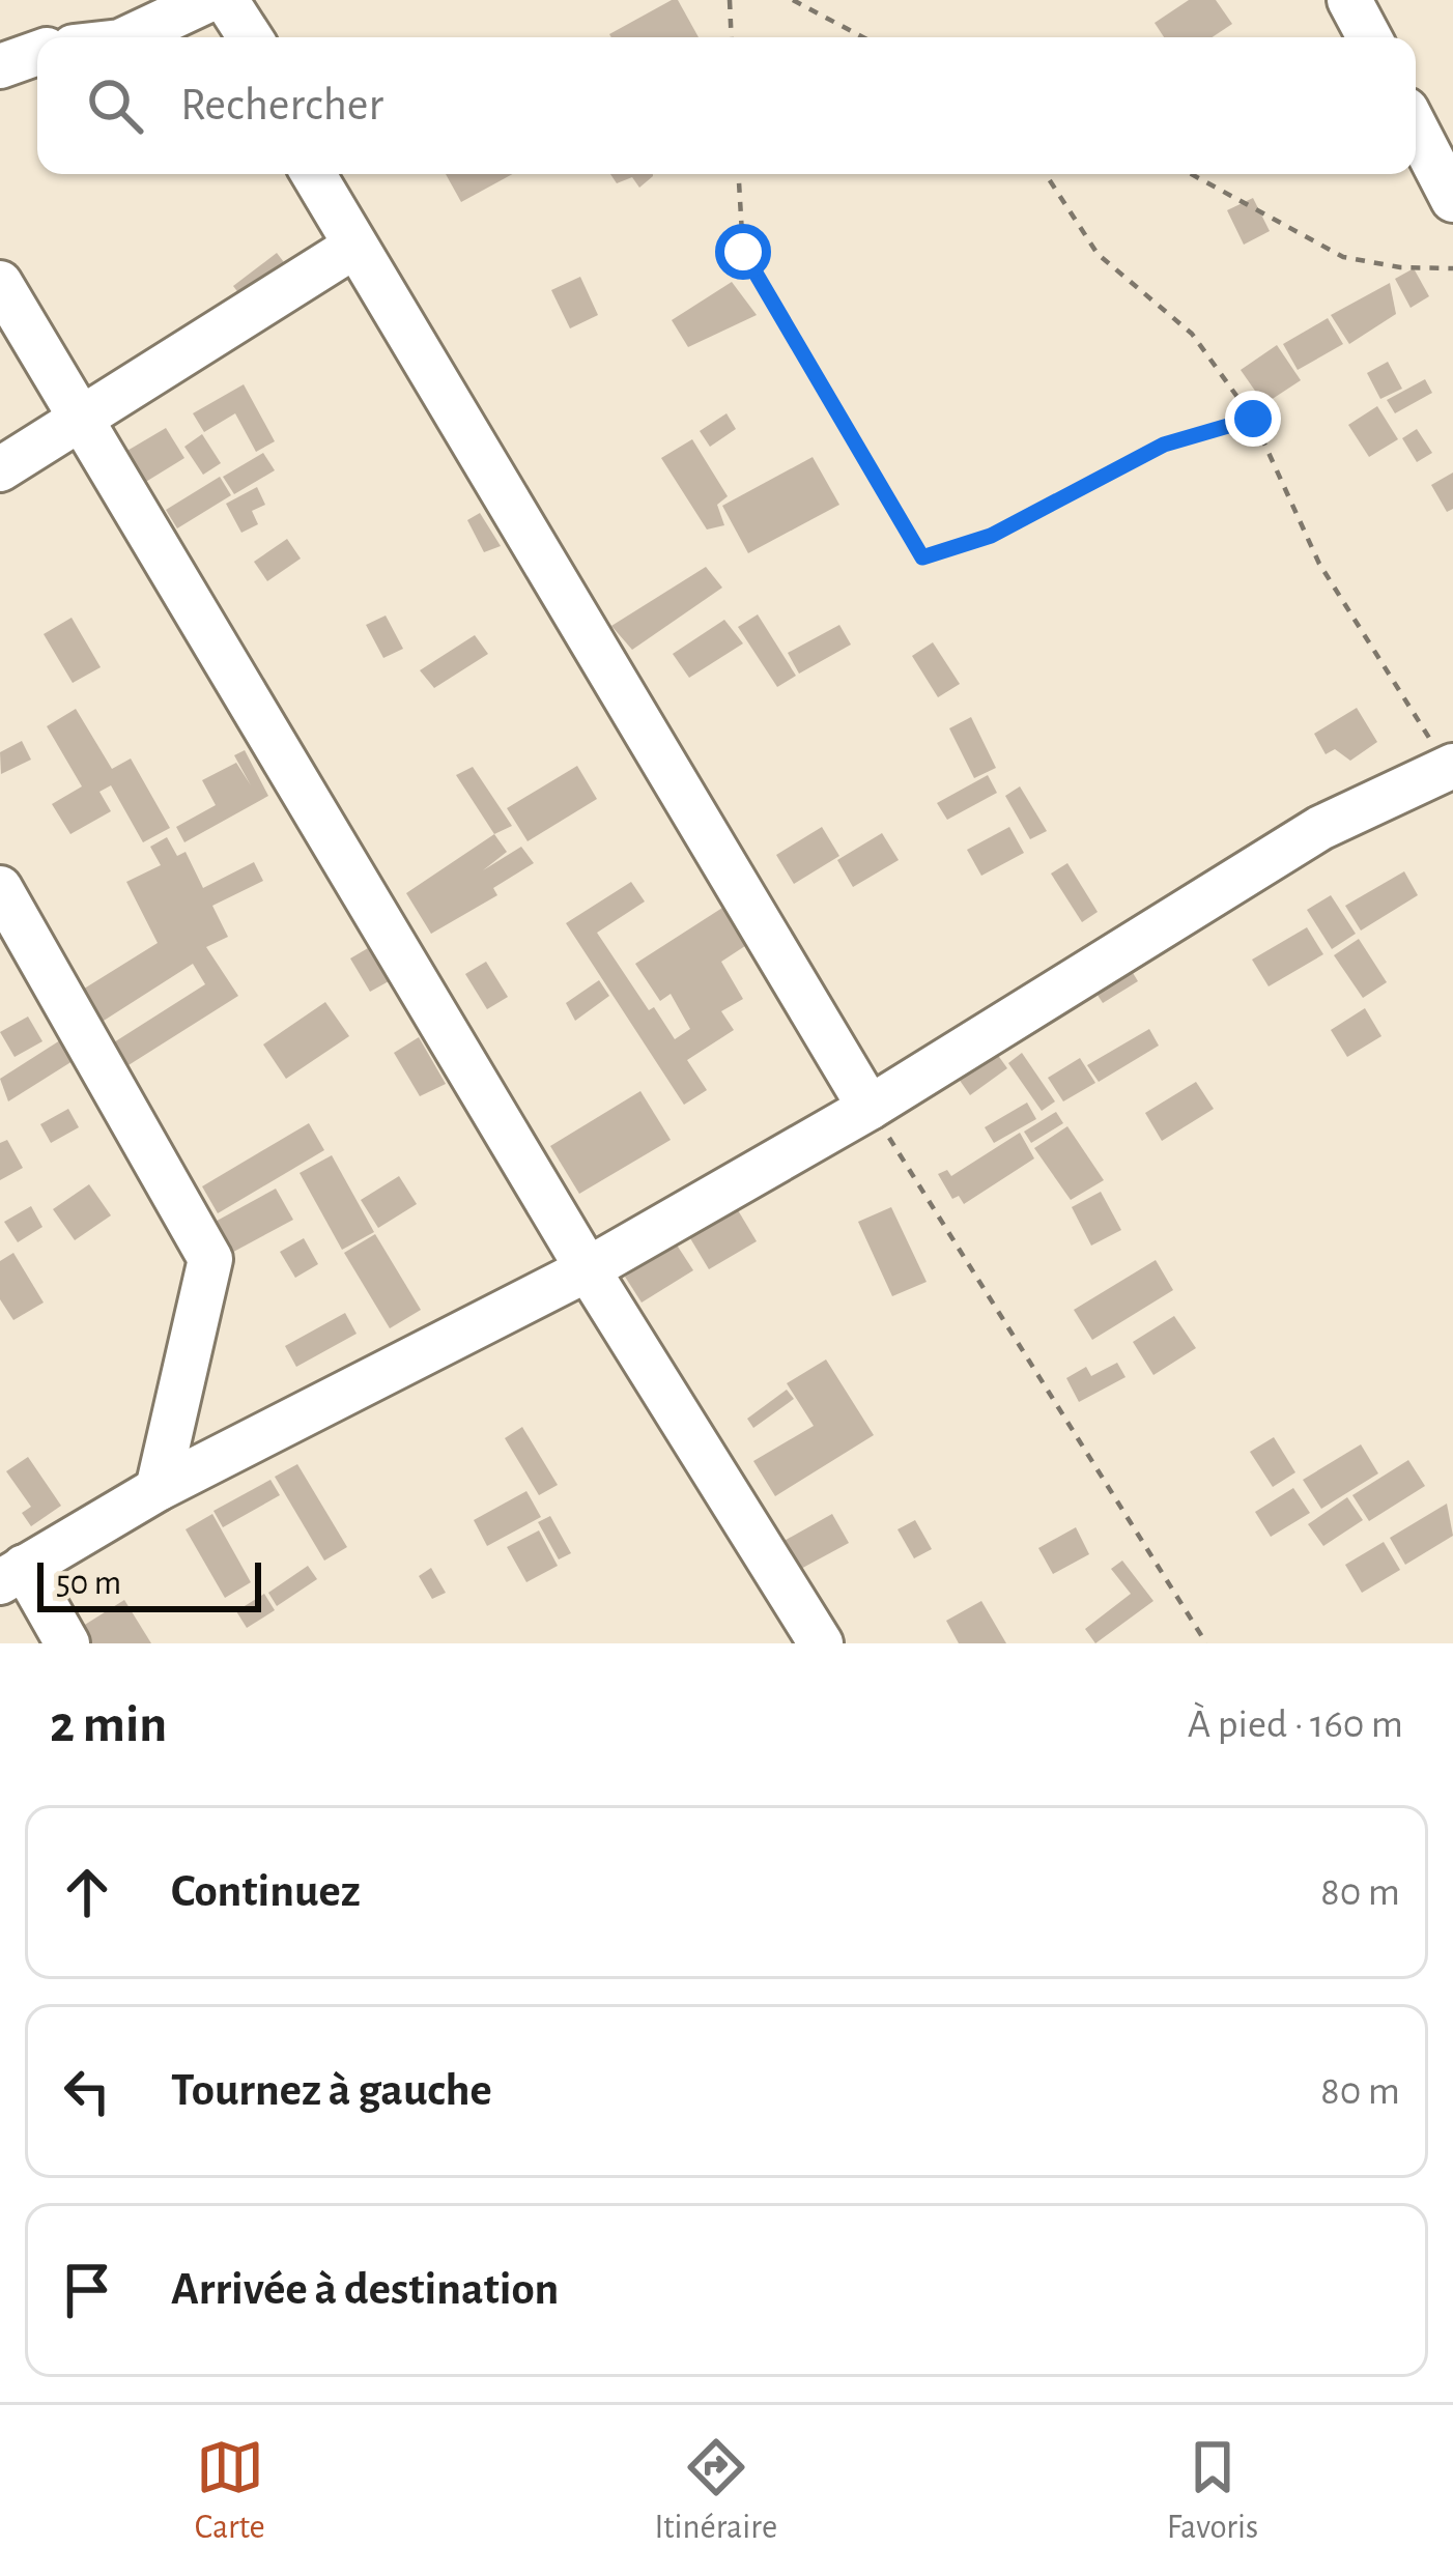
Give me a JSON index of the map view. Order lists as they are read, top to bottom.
{
  "scale_bar": "50 m",
  "page": {
    "search": "Rechercher",
    "scale": "50 m",
    "heading": ["2 min", "À pied · 160 m"],
    "list": [
      ["Continuez", "80 m"],
      ["Tournez à gauche", "80 m"],
      "Arrivée à destination"
    ],
    "nav": ["Carte", "Itinéraire", "Favoris"]
  }
}
